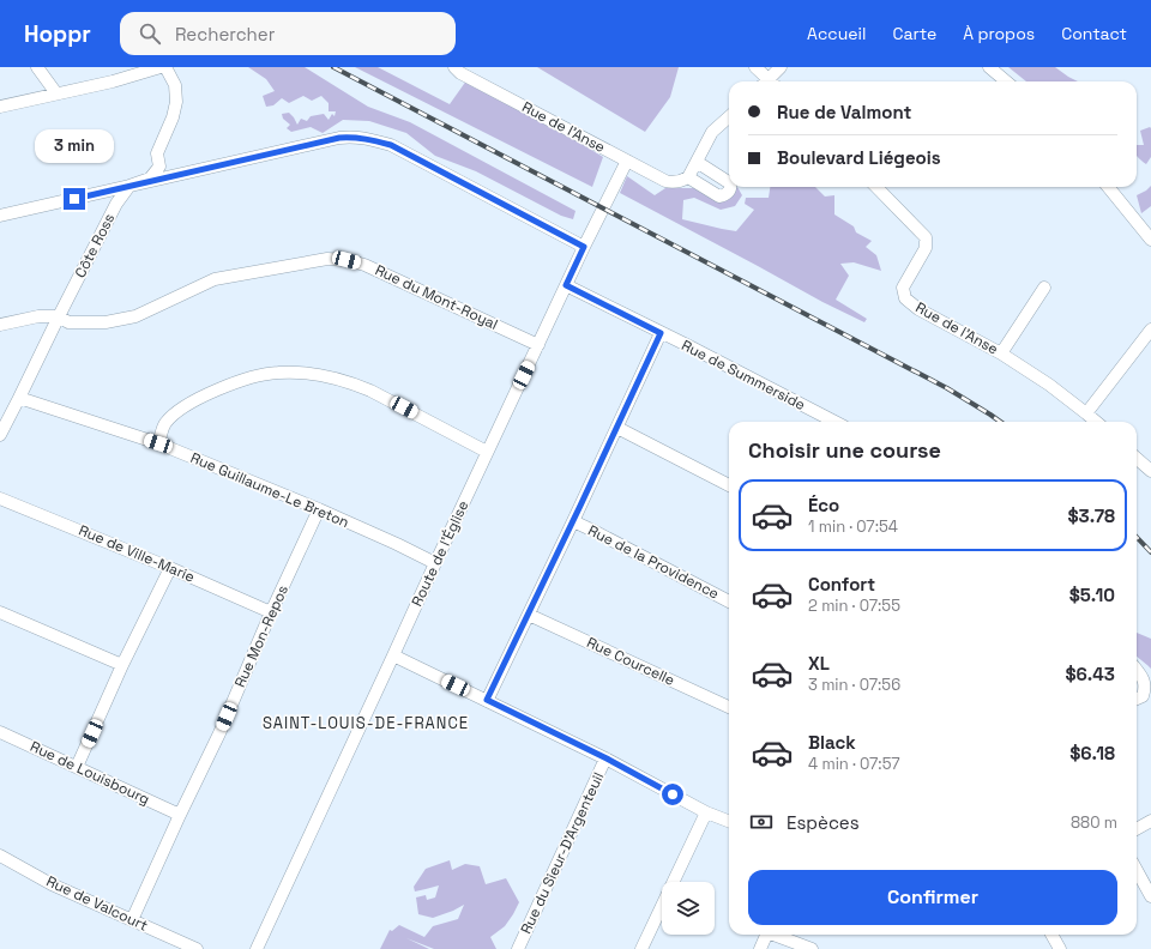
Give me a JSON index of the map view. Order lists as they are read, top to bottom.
{
  "streets": {
    "street": [
      "Rue de l'Anse",
      "Côte Ross",
      "Rue du Mont-Royal",
      "Rue de Summerside",
      "Rue Guillaume-Le Breton",
      "Rue de Ville-Marie",
      "Route de l'Église",
      "Rue de la Providence",
      "Rue Mon-Repos",
      "Rue Courcelle",
      "Rue de Louisbourg",
      "Rue du Sieur-D'Argenteuil",
      "Rue de Valcourt"
    ]
  },
  "crossings": [
    ["Rue de l'Anse", "Route de l'Église"],
    ["Côte Ross", "Rue du Mont-Royal"],
    ["Côte Ross", "Rue Guillaume-Le Breton"],
    ["Rue du Mont-Royal", "Route de l'Église"],
    ["Rue de Summerside", "Route de l'Église"],
    ["Rue Guillaume-Le Breton", "Route de l'Église"],
    ["Rue Guillaume-Le Breton", "Rue Mon-Repos"],
    ["Rue de Ville-Marie", "Rue Mon-Repos"],
    ["Rue Mon-Repos", "Rue de Louisbourg"],
    ["Rue Mon-Repos", "Rue de Valcourt"]
  ],
  "districts": ["SAINT-LOUIS-DE-FRANCE"],
  "page": {
    "header": "Hoppr",
    "search": "Rechercher",
    "nav": [
      "Accueil",
      "Carte",
      "À propos",
      "Contact"
    ],
    "banner": ["Rue de Valmont", "Boulevard Liégeois"],
    "bubble": "3 min",
    "heading": "Choisir une course",
    "list": [
      {
        "name": "Éco",
        "note": "1 min · 07:54",
        "value": "$3.78"
      },
      {
        "name": "Confort",
        "note": "2 min · 07:55",
        "value": "$5.10"
      },
      {
        "name": "XL",
        "note": "3 min · 07:56",
        "value": "$6.43"
      },
      {
        "name": "Black",
        "note": "4 min · 07:57",
        "value": "$6.18"
      }
    ],
    "pay": ["Espèces", "880 m"],
    "buttons": "Confirmer"
  }
}
